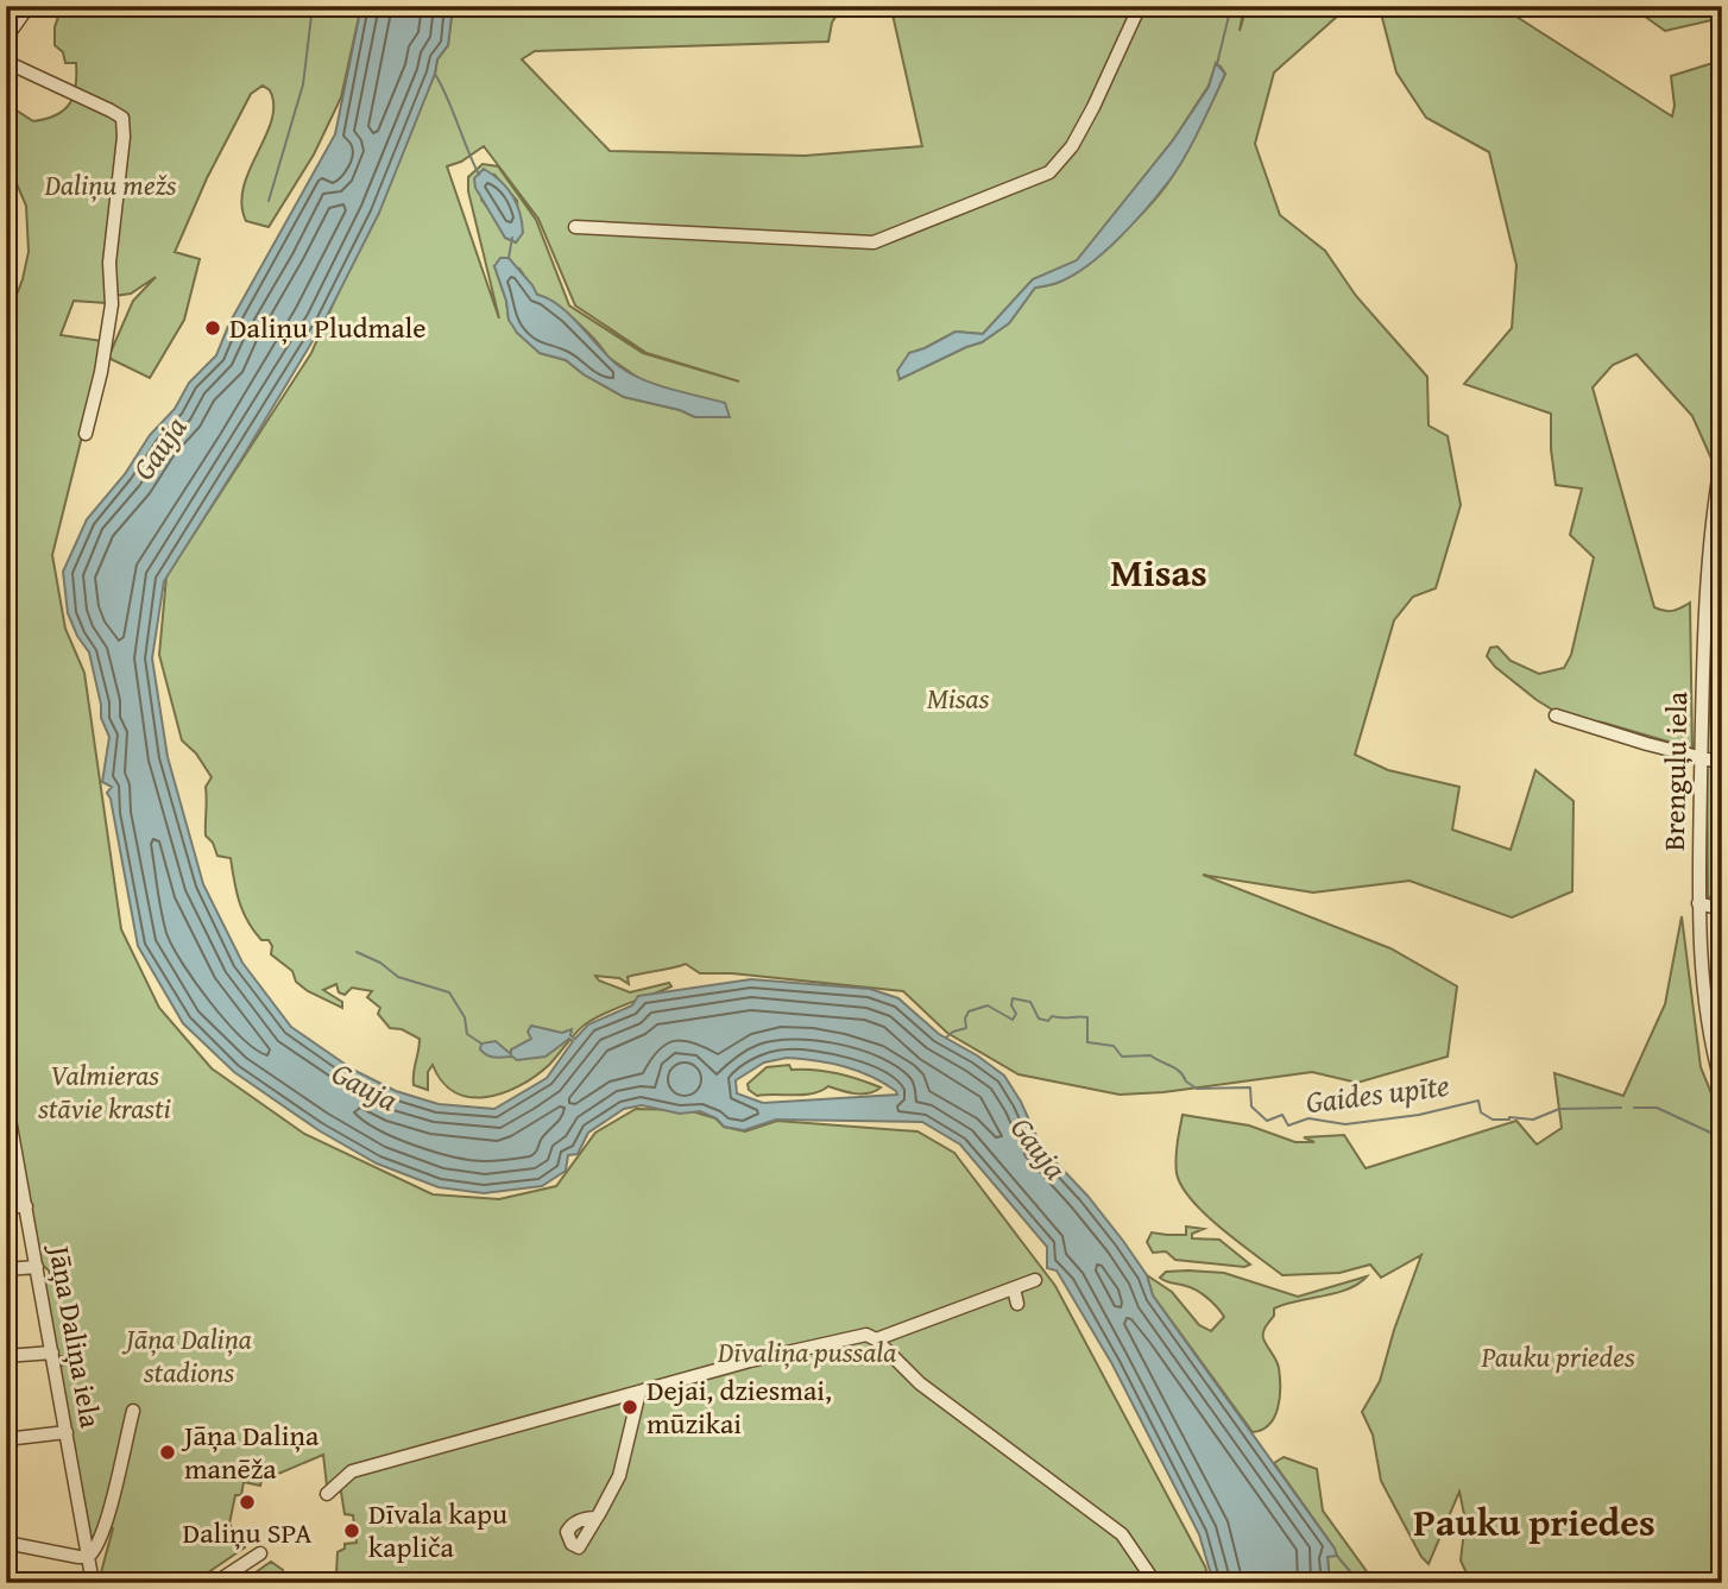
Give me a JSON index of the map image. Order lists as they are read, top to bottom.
{
  "streets": {
    "street": ["Brenguļu iela", "Jāņa Daliņa iela"]
  },
  "districts": ["Misas", "Pauku priedes"],
  "water": ["Gauja", "Gaides upīte"],
  "parks": [
    "Daliņu mežs",
    "Misas",
    "Valmieras stāvie krasti",
    "Jāņa Daliņa stadions",
    "Dīvaliņa pussala",
    "Pauku priedes"
  ],
  "places": [
    "Daliņu Pludmale",
    "Dejai, dziesmai, mūzikai",
    "Jāņa Daliņa manēža",
    "Daliņu SPA",
    "Dīvala kapu kapliča"
  ]
}
